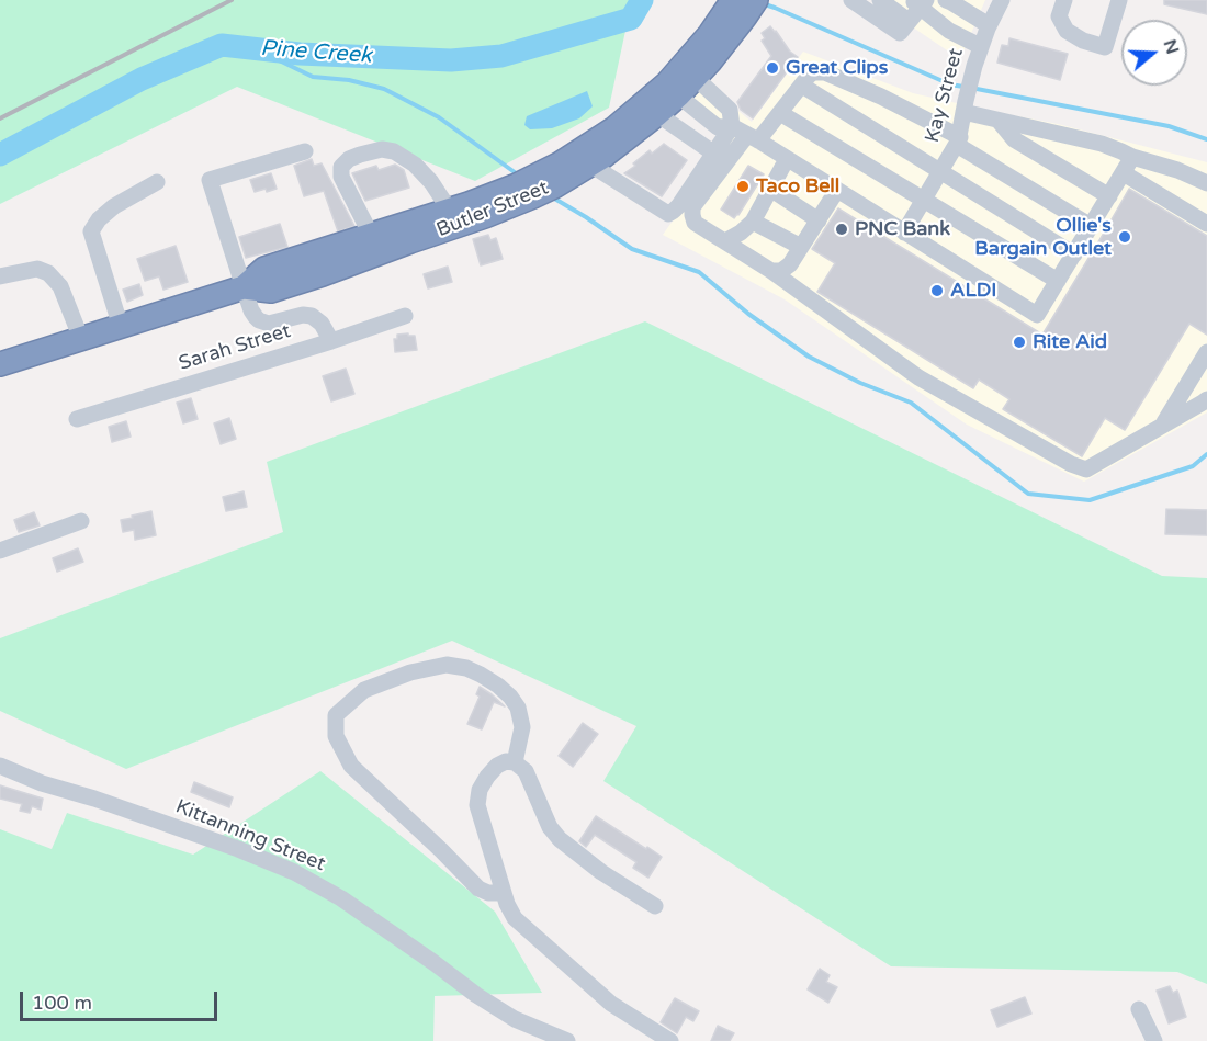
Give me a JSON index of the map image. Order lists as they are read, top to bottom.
{
  "streets": {
    "highway": ["Butler Street"],
    "street": ["Kay Street", "Sarah Street", "Kittanning Street"]
  },
  "water": ["Pine Creek"],
  "places": [
    "Great Clips",
    "Taco Bell",
    "PNC Bank",
    "Ollie's Bargain Outlet",
    "ALDI",
    "Rite Aid"
  ],
  "scale_bar": "100 m",
  "north": "right"
}
